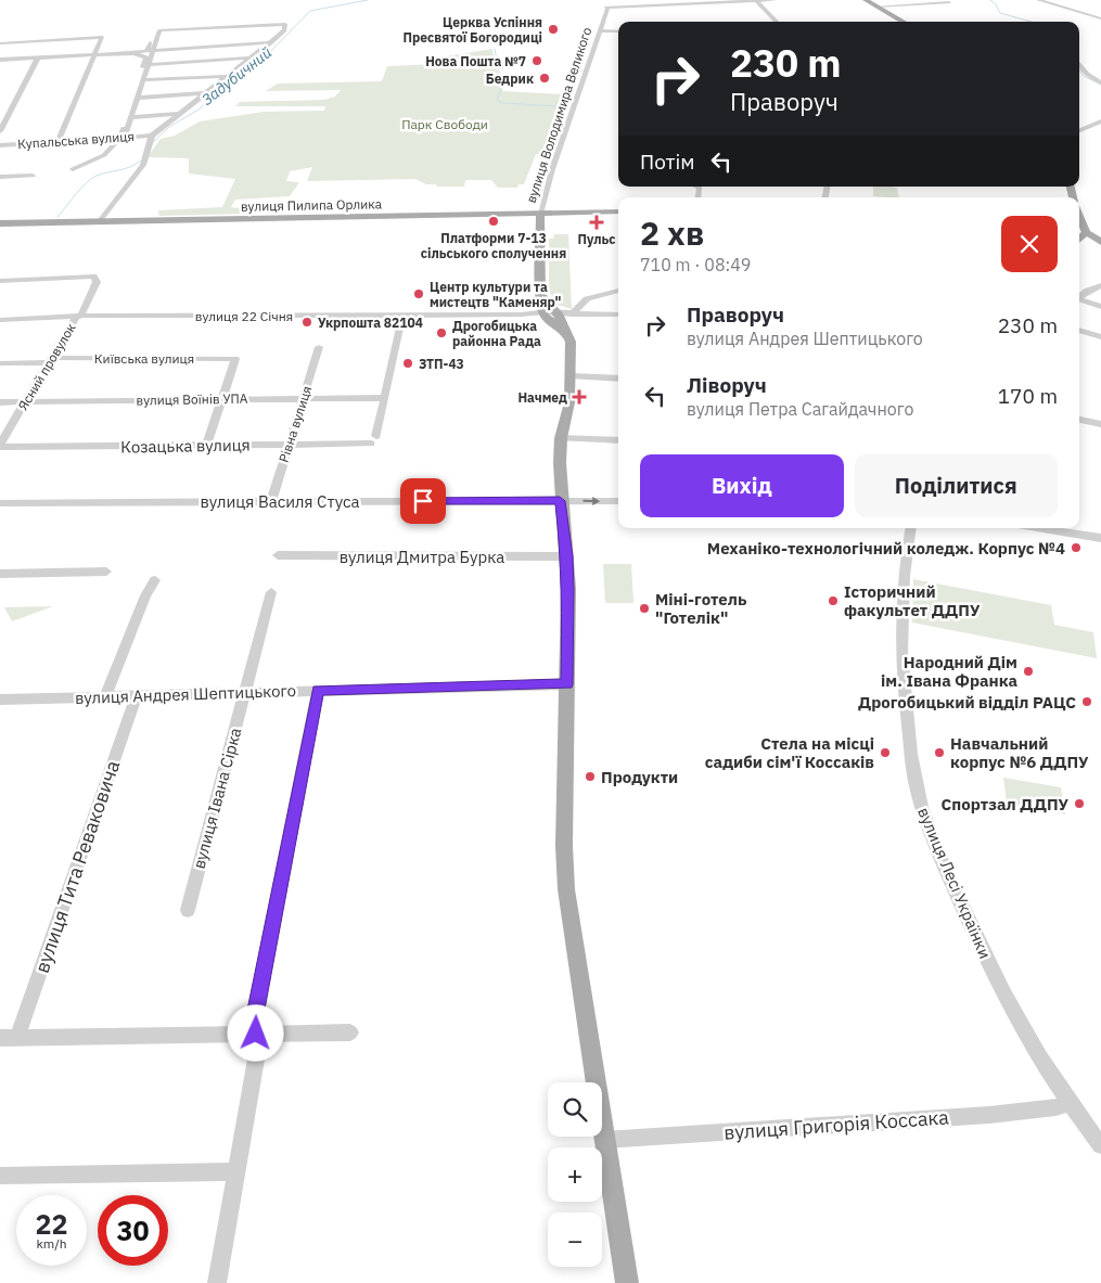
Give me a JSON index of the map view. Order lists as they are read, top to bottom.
{
  "streets": {
    "main road": ["вулиця Володимира Великого", "вулиця Пилипа Орлика"],
    "street": [
      "Купальська вулиця",
      "вулиця 22 Січня",
      "Київська вулиця",
      "Ясний провулок",
      "вулиця Воїнів УПА",
      "Рівна вулиця",
      "Козацька вулиця",
      "вулиця Василя Стуса",
      "вулиця Дмитра Бурка",
      "вулиця Андрея Шептицького",
      "вулиця Івана Сірка",
      "вулиця Тита Реваковича",
      "вулиця Лесі Українки",
      "вулиця Григорія Коссака"
    ]
  },
  "crossings": [
    ["вулиця Володимира Великого", "вулиця Пилипа Орлика"],
    ["вулиця Володимира Великого", "вулиця 22 Січня"],
    ["вулиця 22 Січня", "Ясний провулок"],
    ["Київська вулиця", "Ясний провулок"],
    ["Київська вулиця", "вулиця Воїнів УПА"],
    ["Ясний провулок", "вулиця Воїнів УПА"],
    ["Ясний провулок", "Козацька вулиця"],
    ["вулиця Воїнів УПА", "Рівна вулиця"],
    ["вулиця Воїнів УПА", "Козацька вулиця"],
    ["Рівна вулиця", "Козацька вулиця"],
    ["Рівна вулиця", "вулиця Василя Стуса"],
    ["вулиця Андрея Шептицького", "вулиця Івана Сірка"],
    ["вулиця Андрея Шептицького", "вулиця Тита Реваковича"],
    ["вулиця Лесі Українки", "вулиця Григорія Коссака"]
  ],
  "water": ["Задубичний"],
  "parks": ["Парк Свободи"],
  "places": {
    "other": [
      "Церква Успіння Пресвятої Богородиці",
      "Нова Пошта №7",
      "Бедрик",
      "Платформи 7-13 сільського сполучення",
      "Центр культури та мистецтв \"Каменяр\"",
      "Укрпошта 82104",
      "Дрогобицька районна Рада",
      "ЗТП-43",
      "Механіко-технологічний коледж. Корпус №4",
      "Історичний факультет ДДПУ",
      "Міні-готель \"Готелік\"",
      "Народний Дім ім. Івана Франка",
      "Дрогобицький відділ РАЦС",
      "Стела на місці садиби сім'ї Коссаків",
      "Навчальний корпус №6 ДДПУ",
      "Продукти",
      "Спортзал ДДПУ"
    ],
    "health": ["Пульс", "Начмед"]
  },
  "page": {
    "turn": ["230 m", "Праворуч"],
    "then": "Потім",
    "heading": ["2 хв", "710 m · 08:49"],
    "list": [
      {
        "name": "Праворуч",
        "note": "вулиця Андрея Шептицького",
        "value": "230 m"
      },
      {
        "name": "Ліворуч",
        "note": "вулиця Петра Сагайдачного",
        "value": "170 m"
      }
    ],
    "buttons": ["Вихід", "Поділитися"],
    "map_buttons": ["+", "−"],
    "speed": "22 km/h",
    "limit": "30"
  }
}
